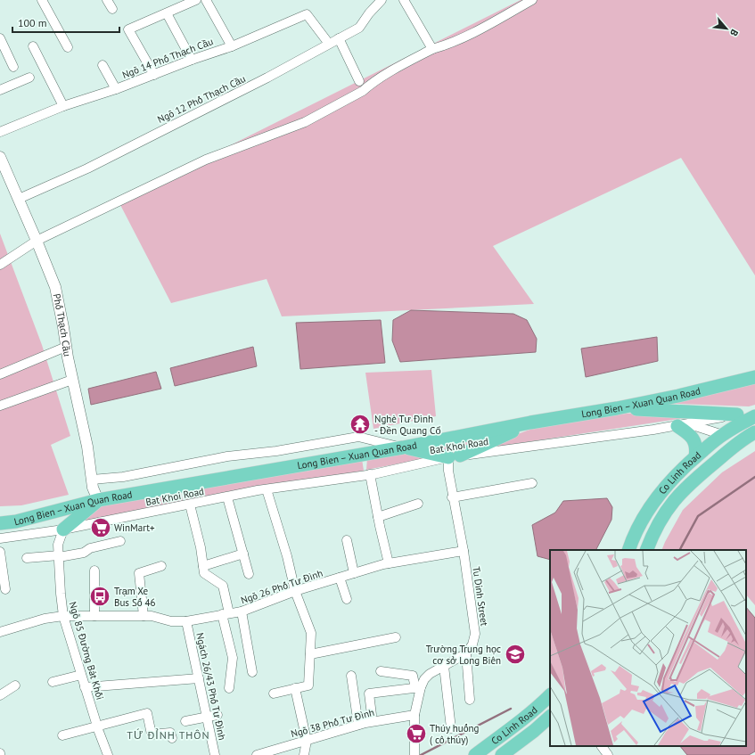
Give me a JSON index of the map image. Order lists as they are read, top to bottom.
{
  "streets": {
    "main road": ["Long Bien – Xuan Quan Road", "Co Linh Road"],
    "street": [
      "Ngõ 14 Phố Thạch Cầu",
      "Ngõ 12 Phố Thạch Cầu",
      "Phố Thạch Cầu",
      "Bat Khoi Road",
      "Ngõ 26 Phố Tư Đình",
      "Tu Dinh Street",
      "Ngõ 85 Đường Bát Khối",
      "Ngách 26/43 Phố Tư Đình",
      "Ngõ 38 Phố Tư Đình"
    ]
  },
  "crossings": [
    ["Ngõ 14 Phố Thạch Cầu", "Ngõ 12 Phố Thạch Cầu"],
    ["Ngõ 12 Phố Thạch Cầu", "Phố Thạch Cầu"],
    ["Phố Thạch Cầu", "Long Bien – Xuan Quan Road"],
    ["Bat Khoi Road", "Co Linh Road"],
    ["Bat Khoi Road", "Tu Dinh Street"],
    ["Bat Khoi Road", "Ngõ 85 Đường Bát Khối"],
    ["Ngõ 26 Phố Tư Đình", "Tu Dinh Street"],
    ["Ngõ 26 Phố Tư Đình", "Ngõ 85 Đường Bát Khối"],
    ["Ngõ 26 Phố Tư Đình", "Ngách 26/43 Phố Tư Đình"]
  ],
  "districts": ["TỨ ĐỈNH THÔN"],
  "places": {
    "temple": ["Nghè Tư Đình - Đền Quang Cổ"],
    "supermarket": ["WinMart+", "Thúy huống ( cô thúy)"],
    "bus stop": ["Trạm Xe Bus Số 46"],
    "school or university": ["Trường Trung học cơ sở Long Biên"]
  },
  "scale_bar": "100 m",
  "north": "bottom right"
}
